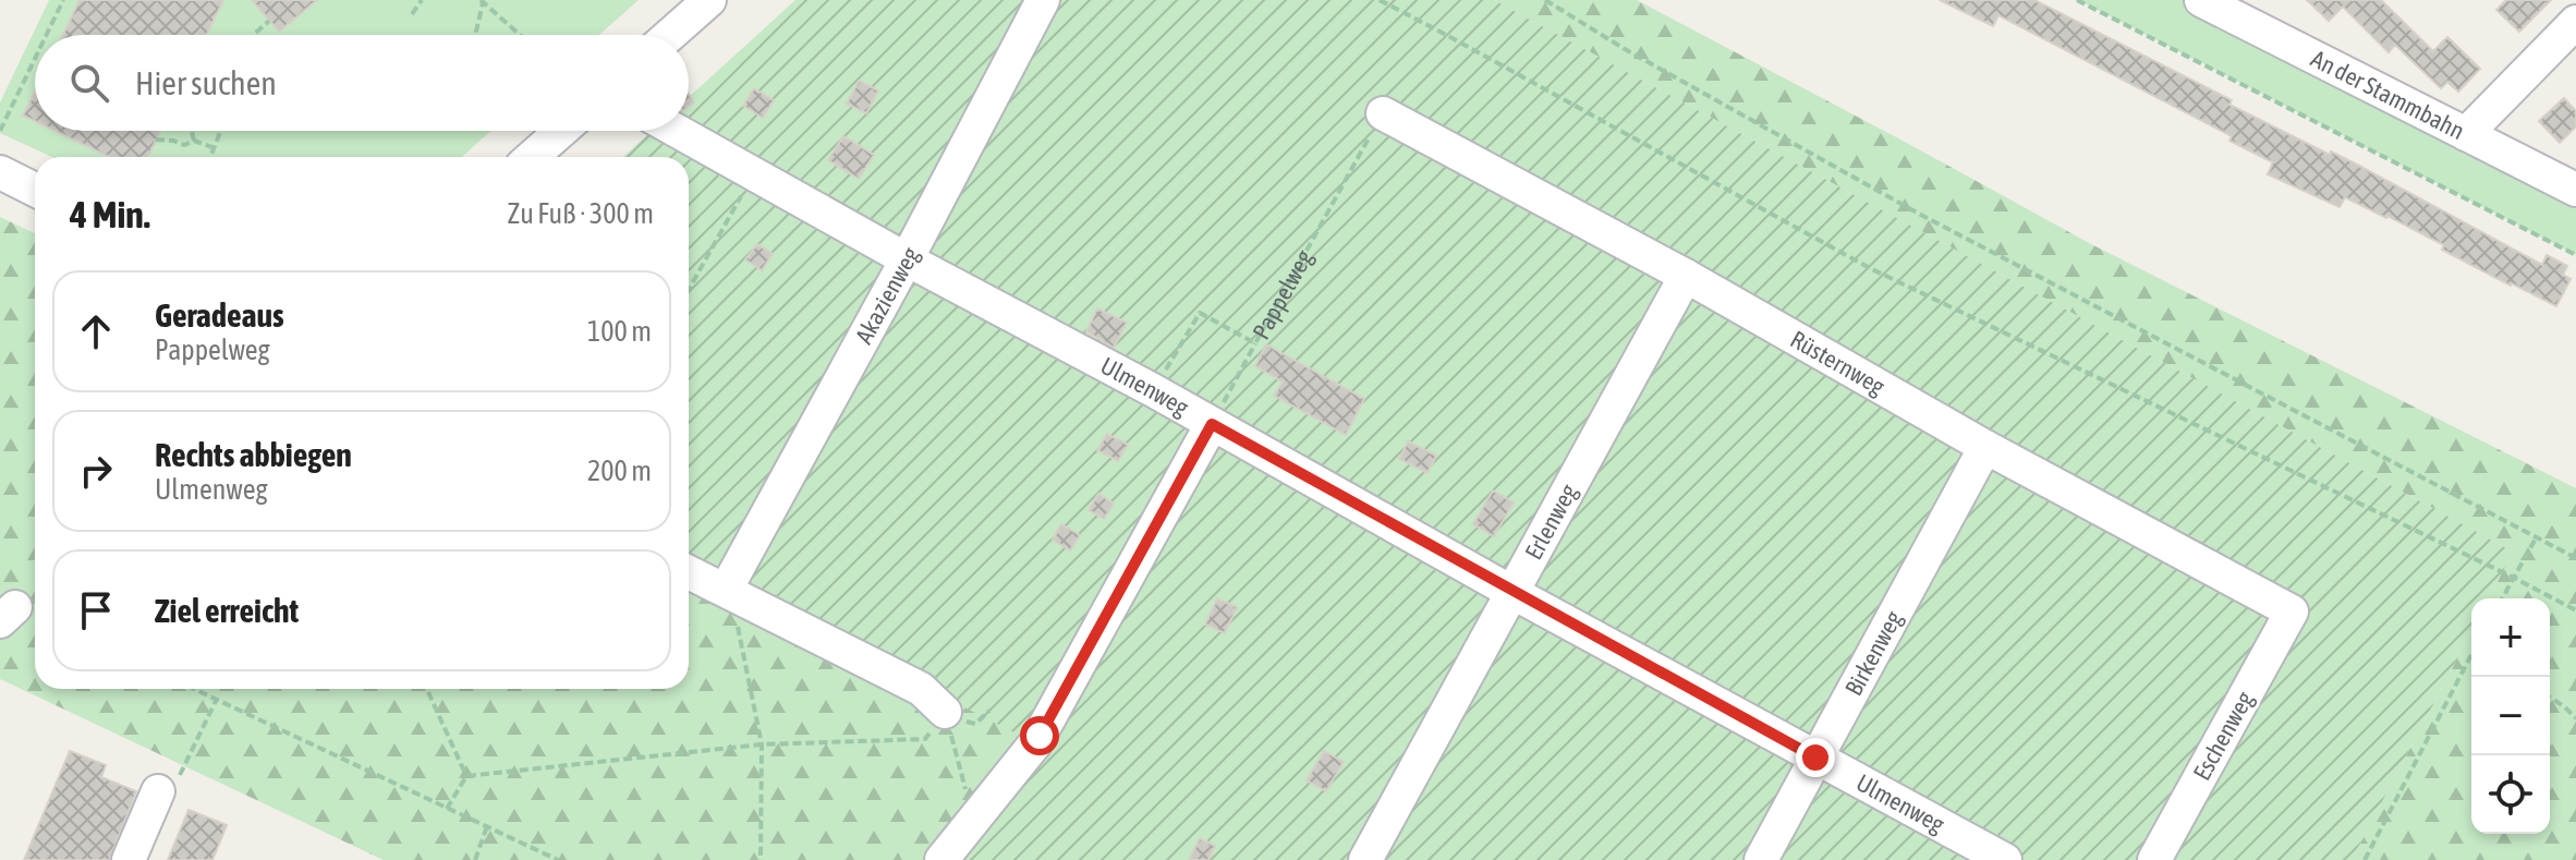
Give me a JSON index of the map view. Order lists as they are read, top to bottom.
{
  "streets": {
    "street": [
      "An der Stammbahn",
      "Akazienweg",
      "Rüsternweg",
      "Ulmenweg",
      "Erlenweg",
      "Birkenweg",
      "Eschenweg"
    ],
    "path": ["Pappelweg"]
  },
  "crossings": [
    ["Pappelweg", "Rüsternweg"],
    ["Pappelweg", "Ulmenweg"],
    ["Akazienweg", "Ulmenweg"],
    ["Rüsternweg", "Erlenweg"],
    ["Rüsternweg", "Birkenweg"],
    ["Rüsternweg", "Eschenweg"],
    ["Ulmenweg", "Erlenweg"],
    ["Ulmenweg", "Birkenweg"]
  ],
  "page": {
    "search": "Hier suchen",
    "heading": ["4 Min.", "Zu Fuß · 300 m"],
    "list": [
      ["Geradeaus", "Pappelweg", "100 m"],
      ["Rechts abbiegen", "Ulmenweg", "200 m"],
      "Ziel erreicht"
    ],
    "map_buttons": ["+", "−"]
  }
}
